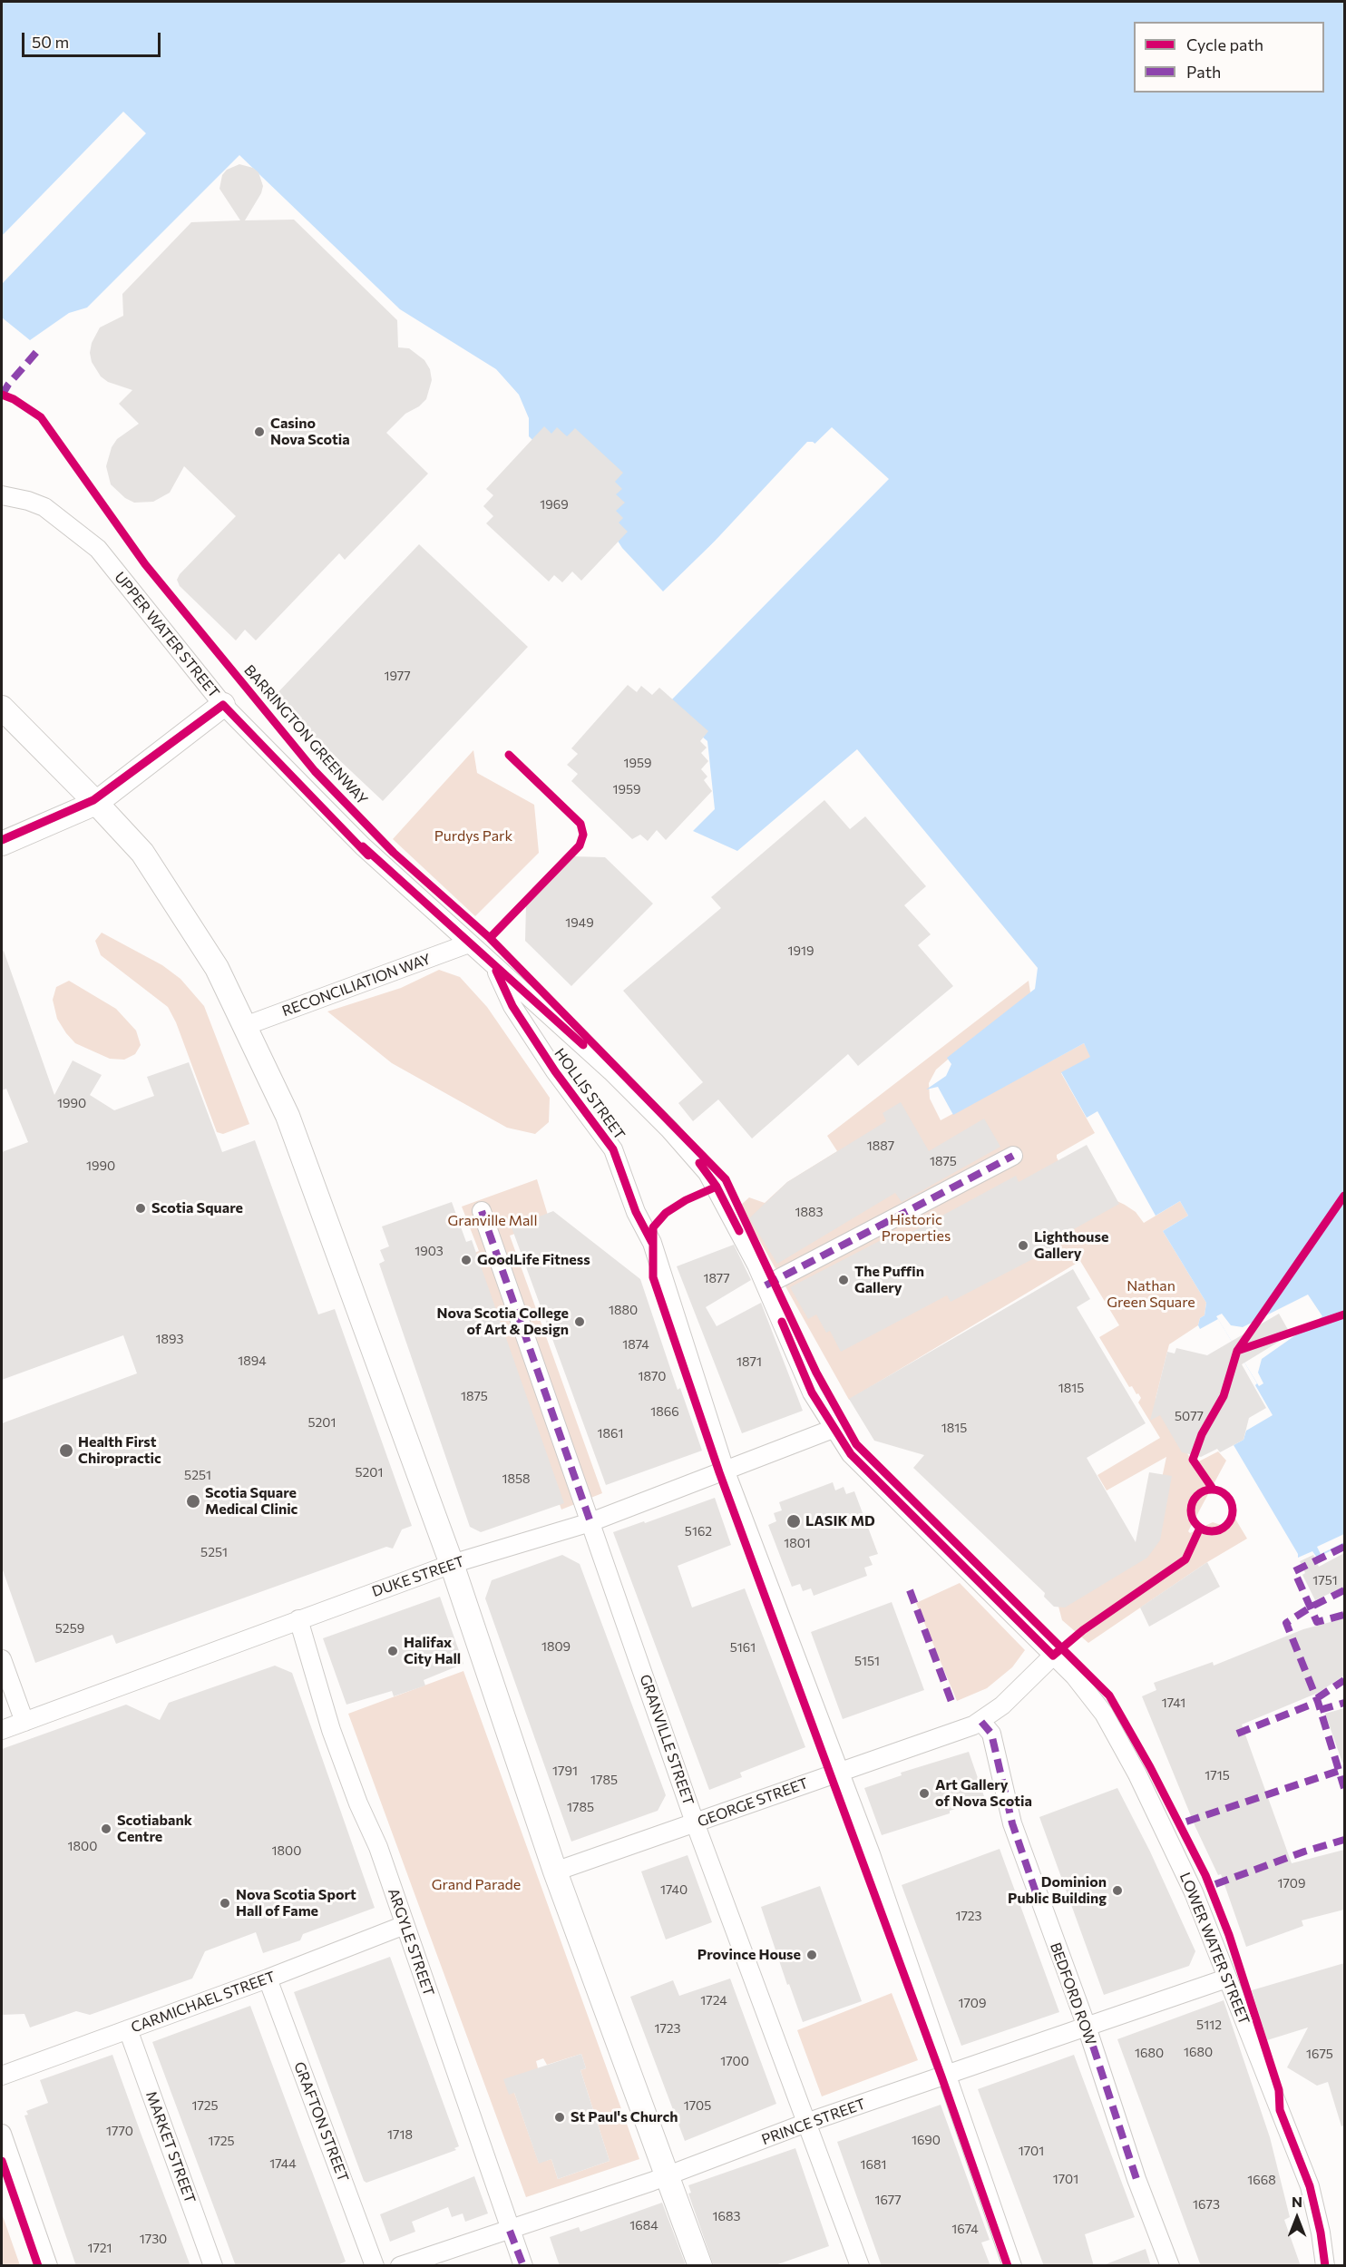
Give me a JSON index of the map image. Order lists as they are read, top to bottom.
{
  "streets": {
    "street": [
      "UPPER WATER STREET",
      "RECONCILIATION WAY",
      "HOLLIS STREET",
      "DUKE STREET",
      "GRANVILLE STREET",
      "GEORGE STREET",
      "ARGYLE STREET",
      "LOWER WATER STREET",
      "BEDFORD ROW",
      "CARMICHAEL STREET",
      "GRAFTON STREET",
      "PRINCE STREET",
      "MARKET STREET"
    ],
    "cycle path": ["BARRINGTON GREENWAY"]
  },
  "crossings": [
    ["UPPER WATER STREET", "RECONCILIATION WAY"],
    ["UPPER WATER STREET", "HOLLIS STREET"],
    ["UPPER WATER STREET", "DUKE STREET"],
    ["UPPER WATER STREET", "GEORGE STREET"],
    ["UPPER WATER STREET", "LOWER WATER STREET"],
    ["HOLLIS STREET", "DUKE STREET"],
    ["HOLLIS STREET", "GEORGE STREET"],
    ["HOLLIS STREET", "PRINCE STREET"],
    ["DUKE STREET", "GRANVILLE STREET"],
    ["DUKE STREET", "ARGYLE STREET"],
    ["GRANVILLE STREET", "GEORGE STREET"],
    ["GRANVILLE STREET", "PRINCE STREET"],
    ["GEORGE STREET", "LOWER WATER STREET"],
    ["GEORGE STREET", "BEDFORD ROW"],
    ["ARGYLE STREET", "CARMICHAEL STREET"],
    ["ARGYLE STREET", "PRINCE STREET"],
    ["LOWER WATER STREET", "PRINCE STREET"],
    ["BEDFORD ROW", "PRINCE STREET"],
    ["CARMICHAEL STREET", "GRAFTON STREET"],
    ["CARMICHAEL STREET", "MARKET STREET"]
  ],
  "parks": [
    "Purdys Park",
    "Historic Properties",
    "Granville Mall",
    "Nathan Green Square",
    "Grand Parade"
  ],
  "places": [
    "Casino Nova Scotia",
    "Scotia Square",
    "Lighthouse Gallery",
    "GoodLife Fitness",
    "The Puffin Gallery",
    "Nova Scotia College of Art & Design",
    "Health First Chiropractic",
    "Scotia Square Medical Clinic",
    "LASIK MD",
    "Halifax City Hall",
    "Art Gallery of Nova Scotia",
    "Scotiabank Centre",
    "Dominion Public Building",
    "Nova Scotia Sport Hall of Fame",
    "Province House",
    "St Paul's Church"
  ],
  "house_numbers": [
    "1969",
    "1977",
    "1959",
    "1959",
    "1949",
    "1919",
    "1990",
    "1887",
    "1875",
    "1990",
    "1883",
    "1903",
    "1877",
    "1880",
    "1893",
    "1874",
    "1894",
    "1871",
    "1870",
    "1815",
    "1875",
    "1866",
    "5077",
    "5201",
    "1815",
    "1861",
    "5201",
    "5251",
    "1858",
    "5162",
    "1801",
    "5251",
    "1751",
    "5259",
    "1809",
    "5161",
    "5151",
    "1741",
    "1791",
    "1715",
    "1785",
    "1785",
    "1800",
    "1800",
    "1709",
    "1740",
    "1723",
    "1724",
    "1709",
    "5112",
    "1723",
    "1680",
    "1680",
    "1675",
    "1700",
    "1725",
    "1705",
    "1770",
    "1718",
    "1690",
    "1725",
    "1701",
    "1744",
    "1681",
    "1701",
    "1668",
    "1677",
    "1673",
    "1683",
    "1684",
    "1674",
    "1730",
    "1721"
  ],
  "legend": ["Cycle path", "Path"],
  "scale_bar": "50 m",
  "north": "top"
}
